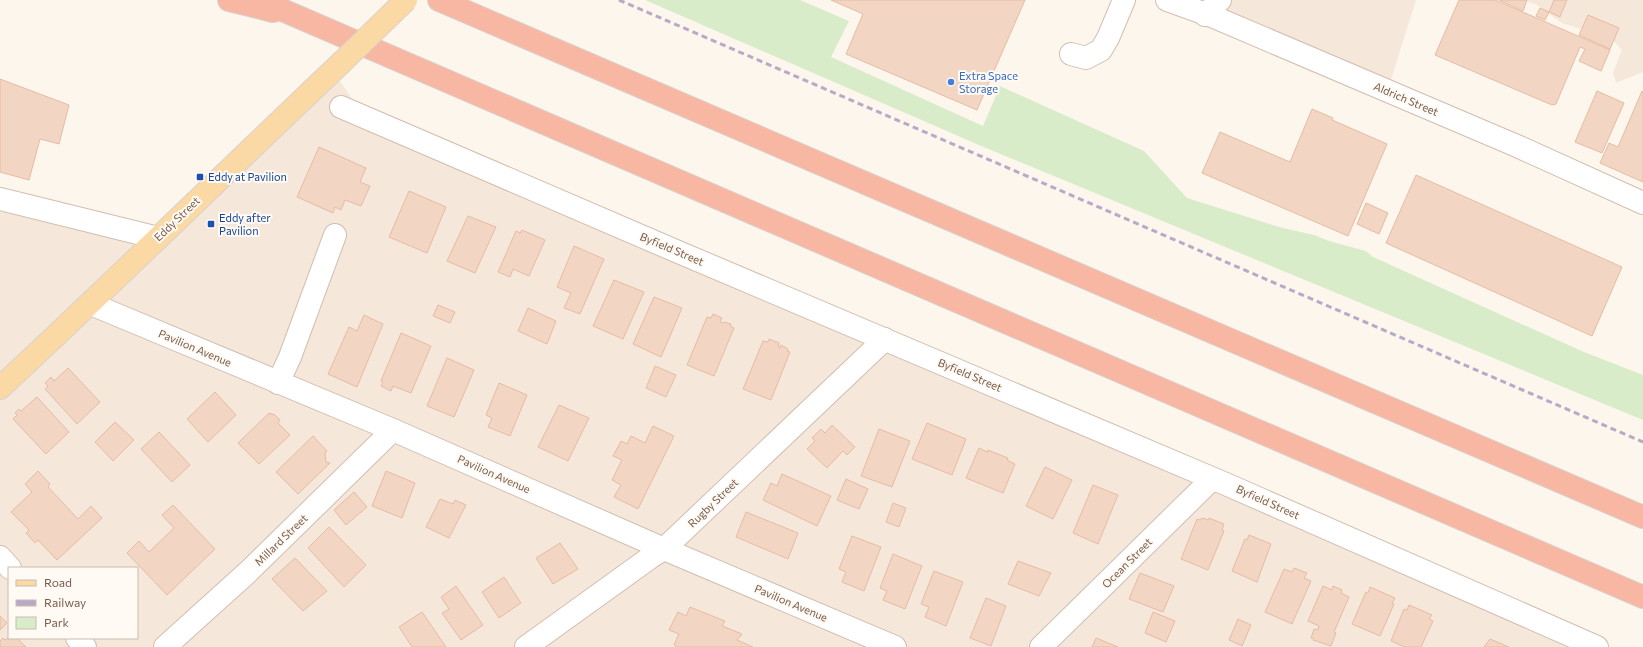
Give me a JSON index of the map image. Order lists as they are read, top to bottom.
{
  "streets": {
    "main road": ["Eddy Street"],
    "street": [
      "Aldrich Street",
      "Byfield Street",
      "Pavilion Avenue",
      "Rugby Street",
      "Millard Street",
      "Ocean Street"
    ]
  },
  "crossings": [
    ["Eddy Street", "Pavilion Avenue"],
    ["Byfield Street", "Rugby Street"],
    ["Byfield Street", "Ocean Street"],
    ["Pavilion Avenue", "Rugby Street"],
    ["Pavilion Avenue", "Millard Street"]
  ],
  "places": {
    "other": ["Extra Space Storage"],
    "transit": ["Eddy at Pavilion", "Eddy after Pavilion"]
  },
  "legend": ["Road", "Railway", "Park"]
}
